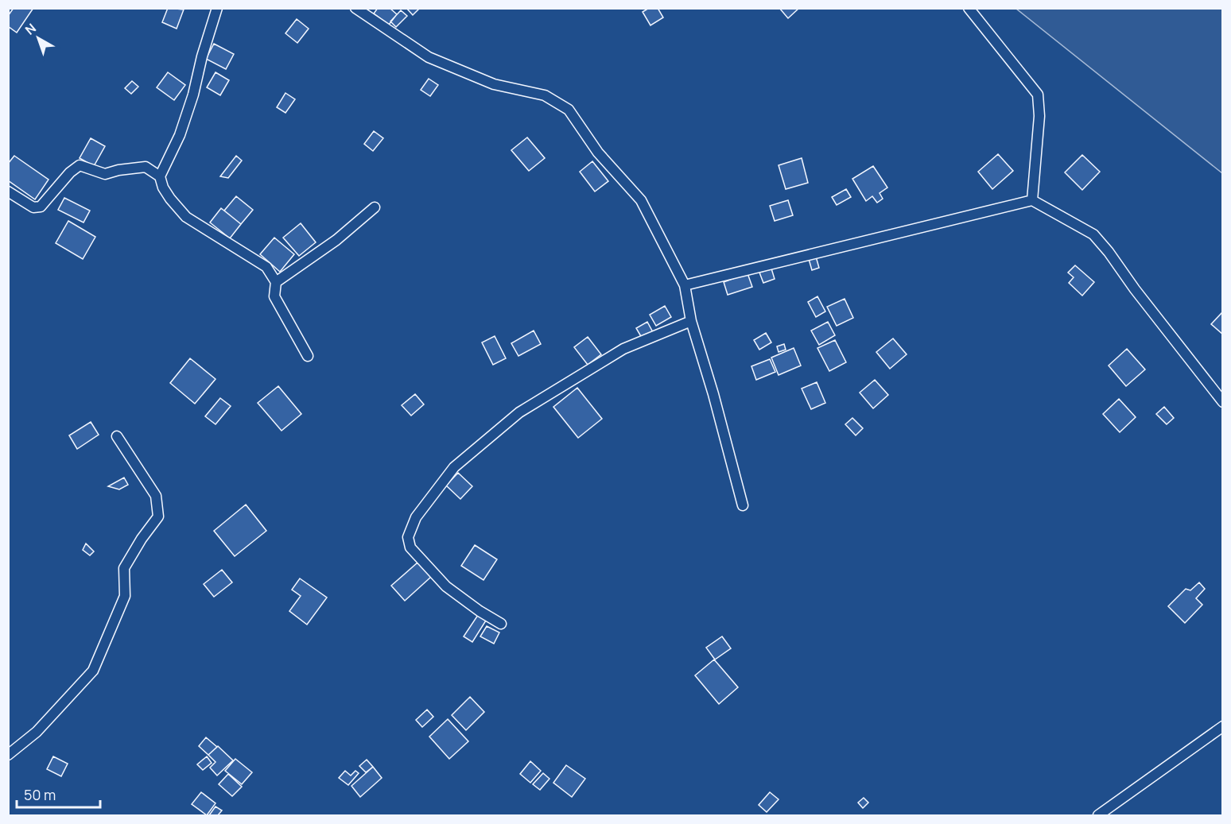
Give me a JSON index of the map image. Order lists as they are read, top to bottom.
{
  "scale_bar": "50 m",
  "north": "top left"
}
